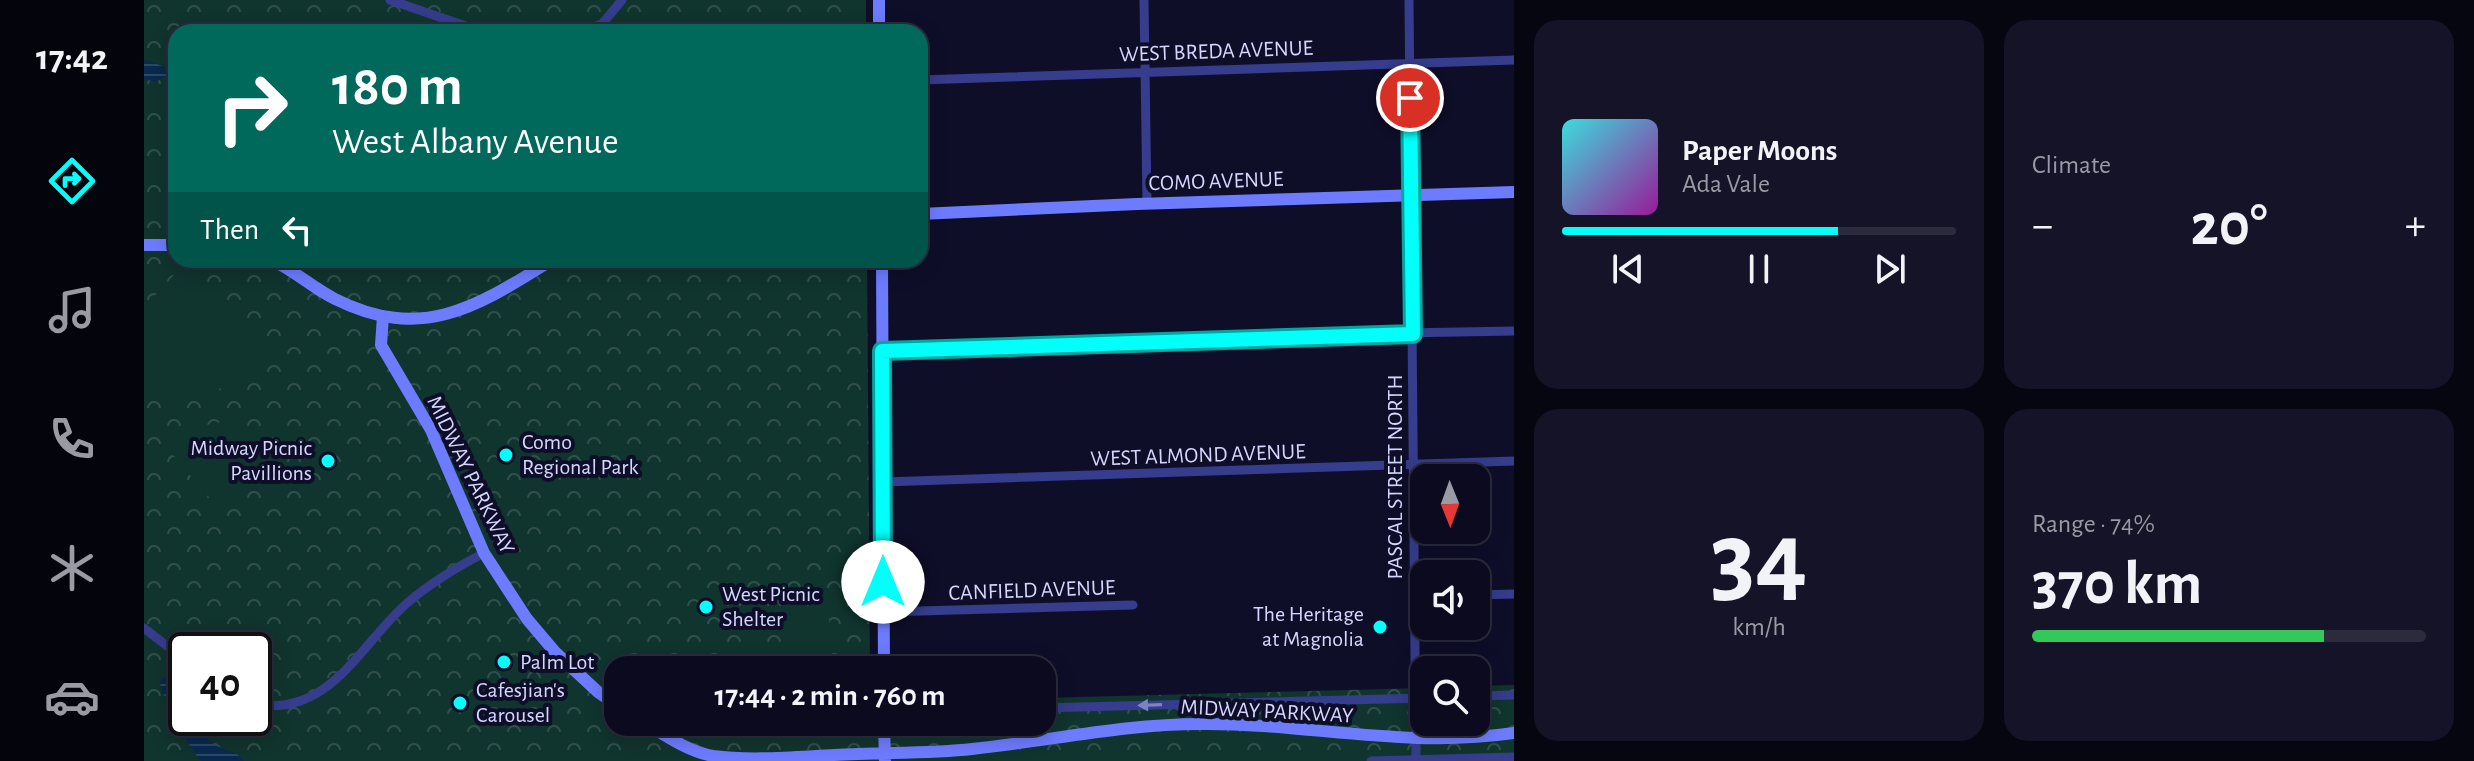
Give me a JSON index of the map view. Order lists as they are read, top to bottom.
{
  "streets": {
    "street": [
      "WEST BREDA AVENUE",
      "COMO AVENUE",
      "WEST ALMOND AVENUE",
      "MIDWAY PARKWAY",
      "PASCAL STREET NORTH",
      "CANFIELD AVENUE"
    ]
  },
  "crossings": [
    ["WEST BREDA AVENUE", "PASCAL STREET NORTH"],
    ["COMO AVENUE", "PASCAL STREET NORTH"],
    ["WEST ALMOND AVENUE", "PASCAL STREET NORTH"],
    ["MIDWAY PARKWAY", "PASCAL STREET NORTH"]
  ],
  "places": [
    "Como Regional Park",
    "Midway Picnic Pavillions",
    "West Picnic Shelter",
    "The Heritage at Magnolia",
    "Palm Lot",
    "Cafesjian's Carousel"
  ],
  "north": "bottom",
  "page": {
    "tabs": "17:42",
    "tile": [
      "Climate",
      ["34", "km/h"],
      ["Range · 74%", "370 km"]
    ],
    "turn": ["180 m", "West Albany Avenue"],
    "song": ["Paper Moons", "Ada Vale"],
    "then": "Then",
    "heat": ["−", "20°", "+"],
    "limit": "40",
    "trip": "17:44 · 2 min · 760 m"
  }
}
